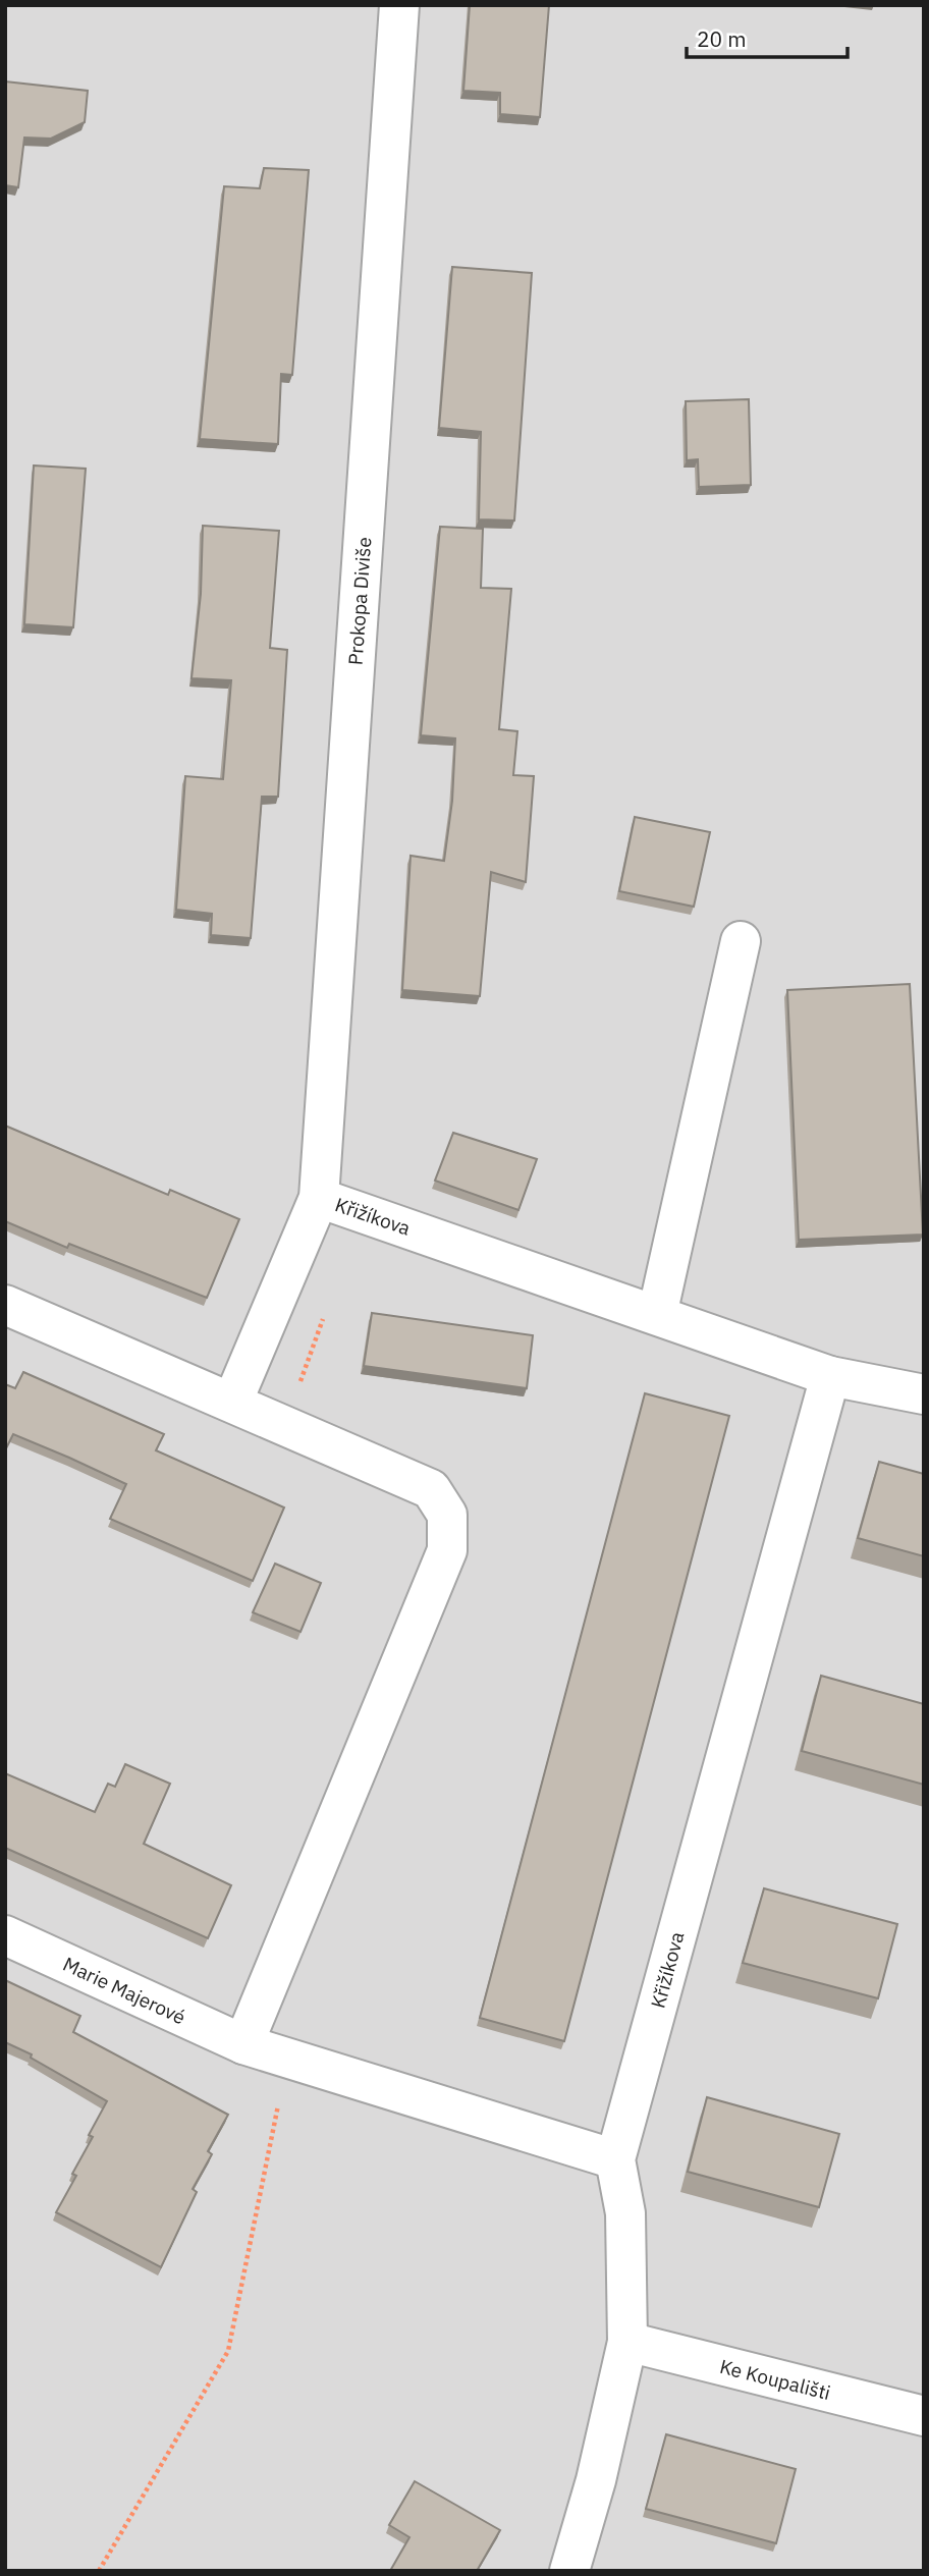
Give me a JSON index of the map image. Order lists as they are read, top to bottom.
{
  "streets": {
    "street": [
      "Prokopa Diviše",
      "Křižíkova",
      "Marie Majerové",
      "Ke Koupališti"
    ]
  },
  "crossings": [
    ["Prokopa Diviše", "Křižíkova"],
    ["Křižíkova", "Marie Majerové"],
    ["Křižíkova", "Ke Koupališti"]
  ],
  "scale_bar": "20 m"
}
